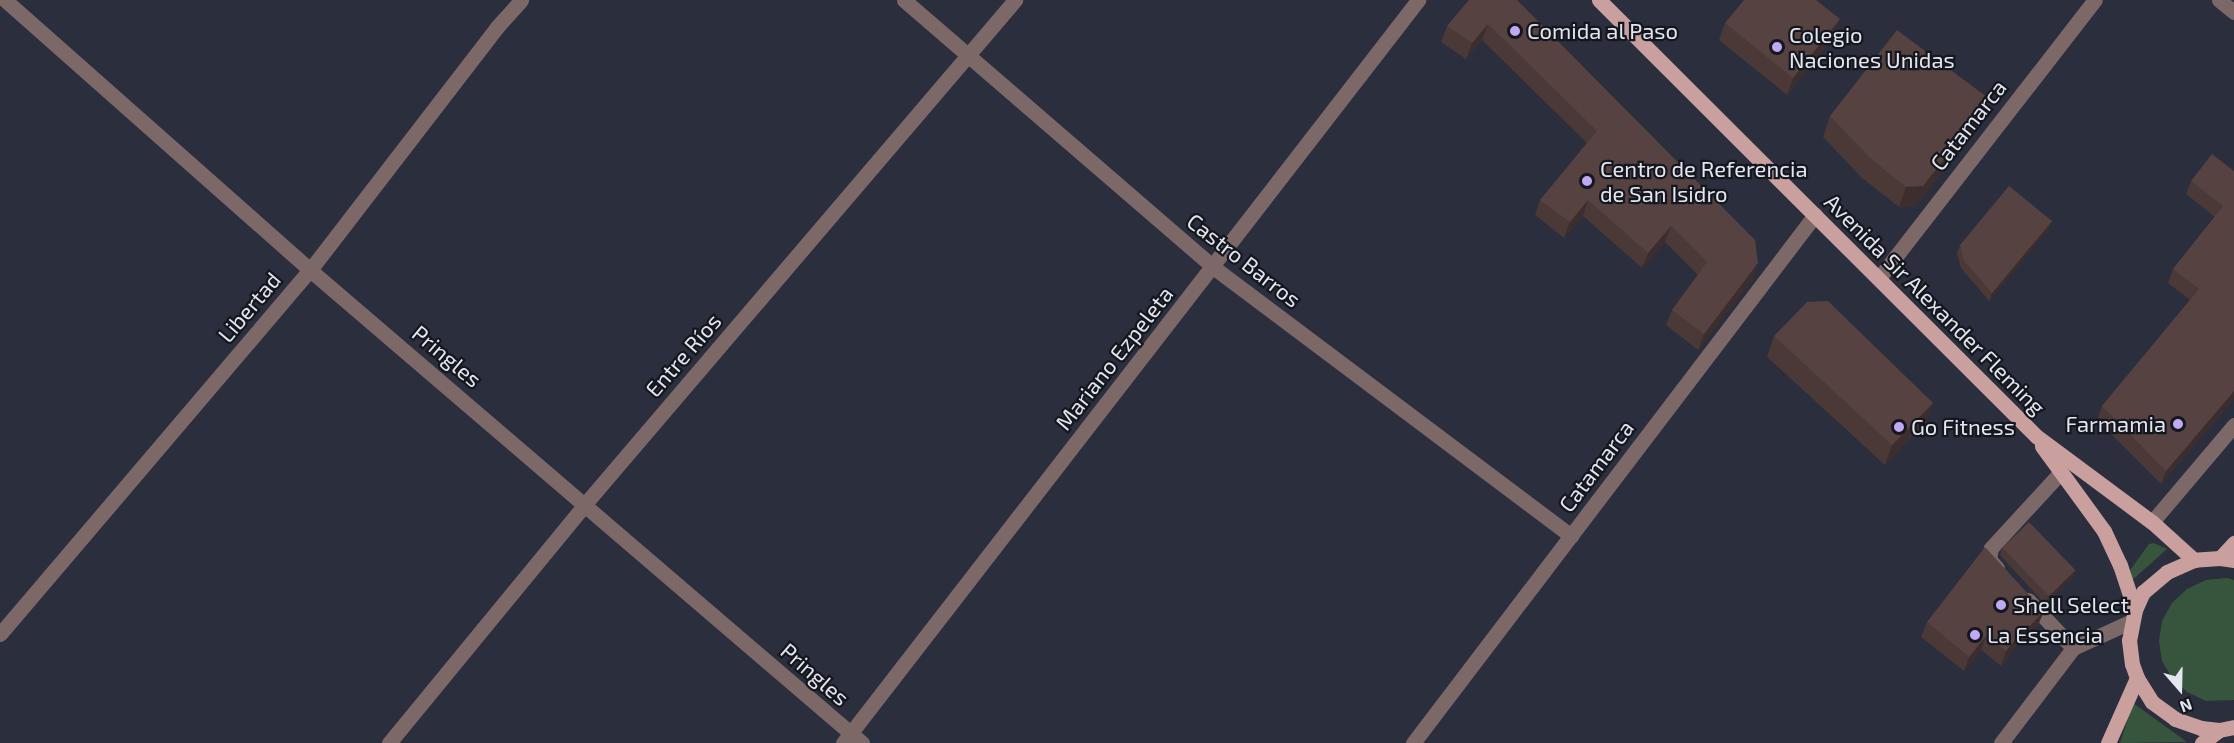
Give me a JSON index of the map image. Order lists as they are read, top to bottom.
{
  "streets": {
    "main road": ["Avenida Sir Alexander Fleming"],
    "street": [
      "Catamarca",
      "Castro Barros",
      "Libertad",
      "Entre Ríos",
      "Pringles",
      "Mariano Ezpeleta"
    ]
  },
  "crossings": [
    ["Catamarca", "Castro Barros"],
    ["Catamarca", "Avenida Sir Alexander Fleming"],
    ["Castro Barros", "Entre Ríos"],
    ["Castro Barros", "Mariano Ezpeleta"],
    ["Libertad", "Pringles"],
    ["Entre Ríos", "Pringles"],
    ["Pringles", "Mariano Ezpeleta"]
  ],
  "places": [
    "Comida al Paso",
    "Colegio Naciones Unidas",
    "Centro de Referencia de San Isidro",
    "Farmamia",
    "Go Fitness",
    "Shell Select",
    "La Essencia"
  ],
  "north": "bottom"
}
